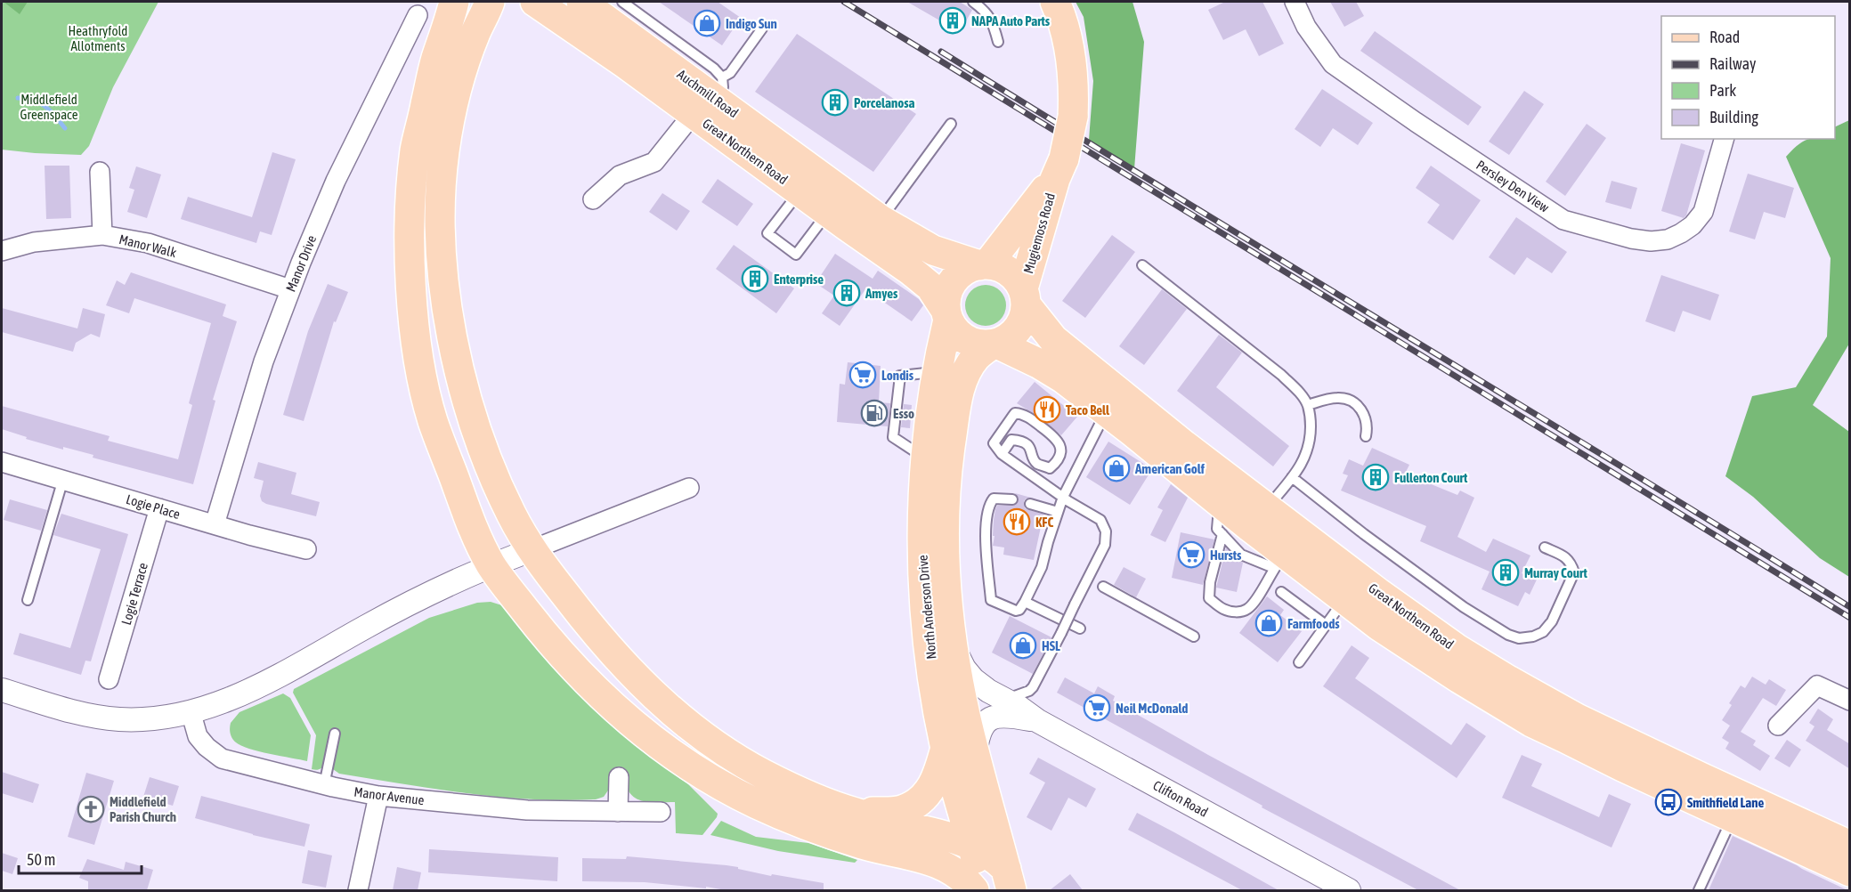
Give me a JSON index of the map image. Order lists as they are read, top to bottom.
{
  "streets": {
    "main road": [
      "Auchmill Road",
      "Great Northern Road",
      "Mugiemoss Road",
      "North Anderson Drive"
    ],
    "street": [
      "Persley Den View",
      "Manor Walk",
      "Manor Drive",
      "Logie Place",
      "Logie Terrace",
      "Manor Avenue",
      "Clifton Road"
    ]
  },
  "crossings": [
    ["Auchmill Road", "Great Northern Road"],
    ["Great Northern Road", "Mugiemoss Road"],
    ["Great Northern Road", "North Anderson Drive"],
    ["Mugiemoss Road", "North Anderson Drive"],
    ["Manor Walk", "Manor Drive"],
    ["Manor Drive", "Logie Place"],
    ["Logie Place", "Logie Terrace"],
    ["North Anderson Drive", "Clifton Road"]
  ],
  "parks": ["Heathryfold Allotments", "Middlefield Greenspace"],
  "places": {
    "building": [
      "NAPA Auto Parts",
      "Porcelanosa",
      "Enterprise",
      "Amyes",
      "Fullerton Court",
      "Murray Court"
    ],
    "shop": [
      "Indigo Sun",
      "American Golf",
      "Farmfoods",
      "HSL"
    ],
    "supermarket": ["Londis", "Hursts", "Neil McDonald"],
    "restaurant": ["Taco Bell", "KFC"],
    "fuel station": ["Esso"],
    "bus stop": ["Smithfield Lane"],
    "church": ["Middlefield Parish Church"]
  },
  "legend": [
    "Road",
    "Railway",
    "Park",
    "Building"
  ],
  "scale_bar": "50 m"
}
